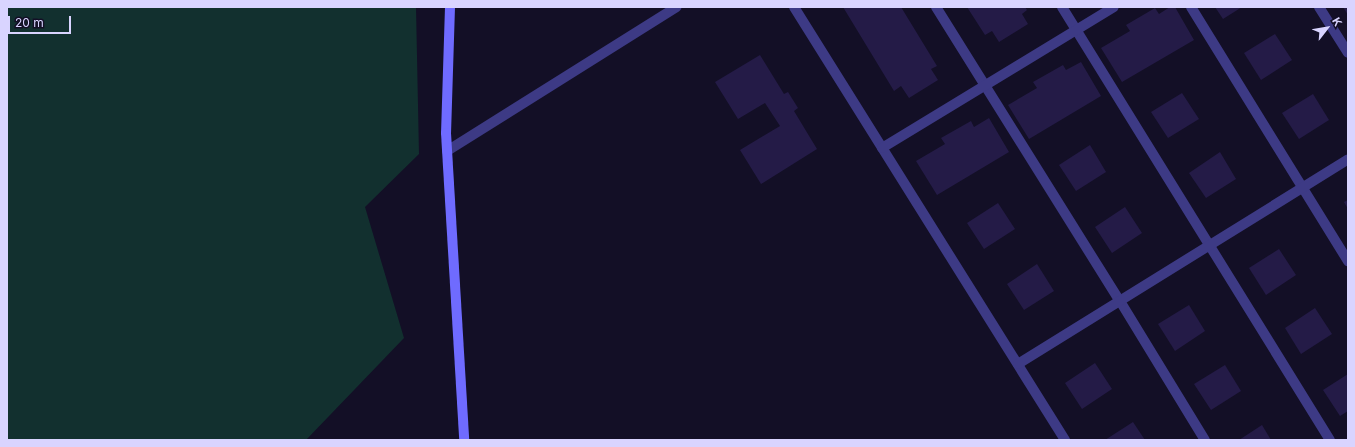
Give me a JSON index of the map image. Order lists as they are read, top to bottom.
{
  "scale_bar": "20 m",
  "north": "top right"
}
